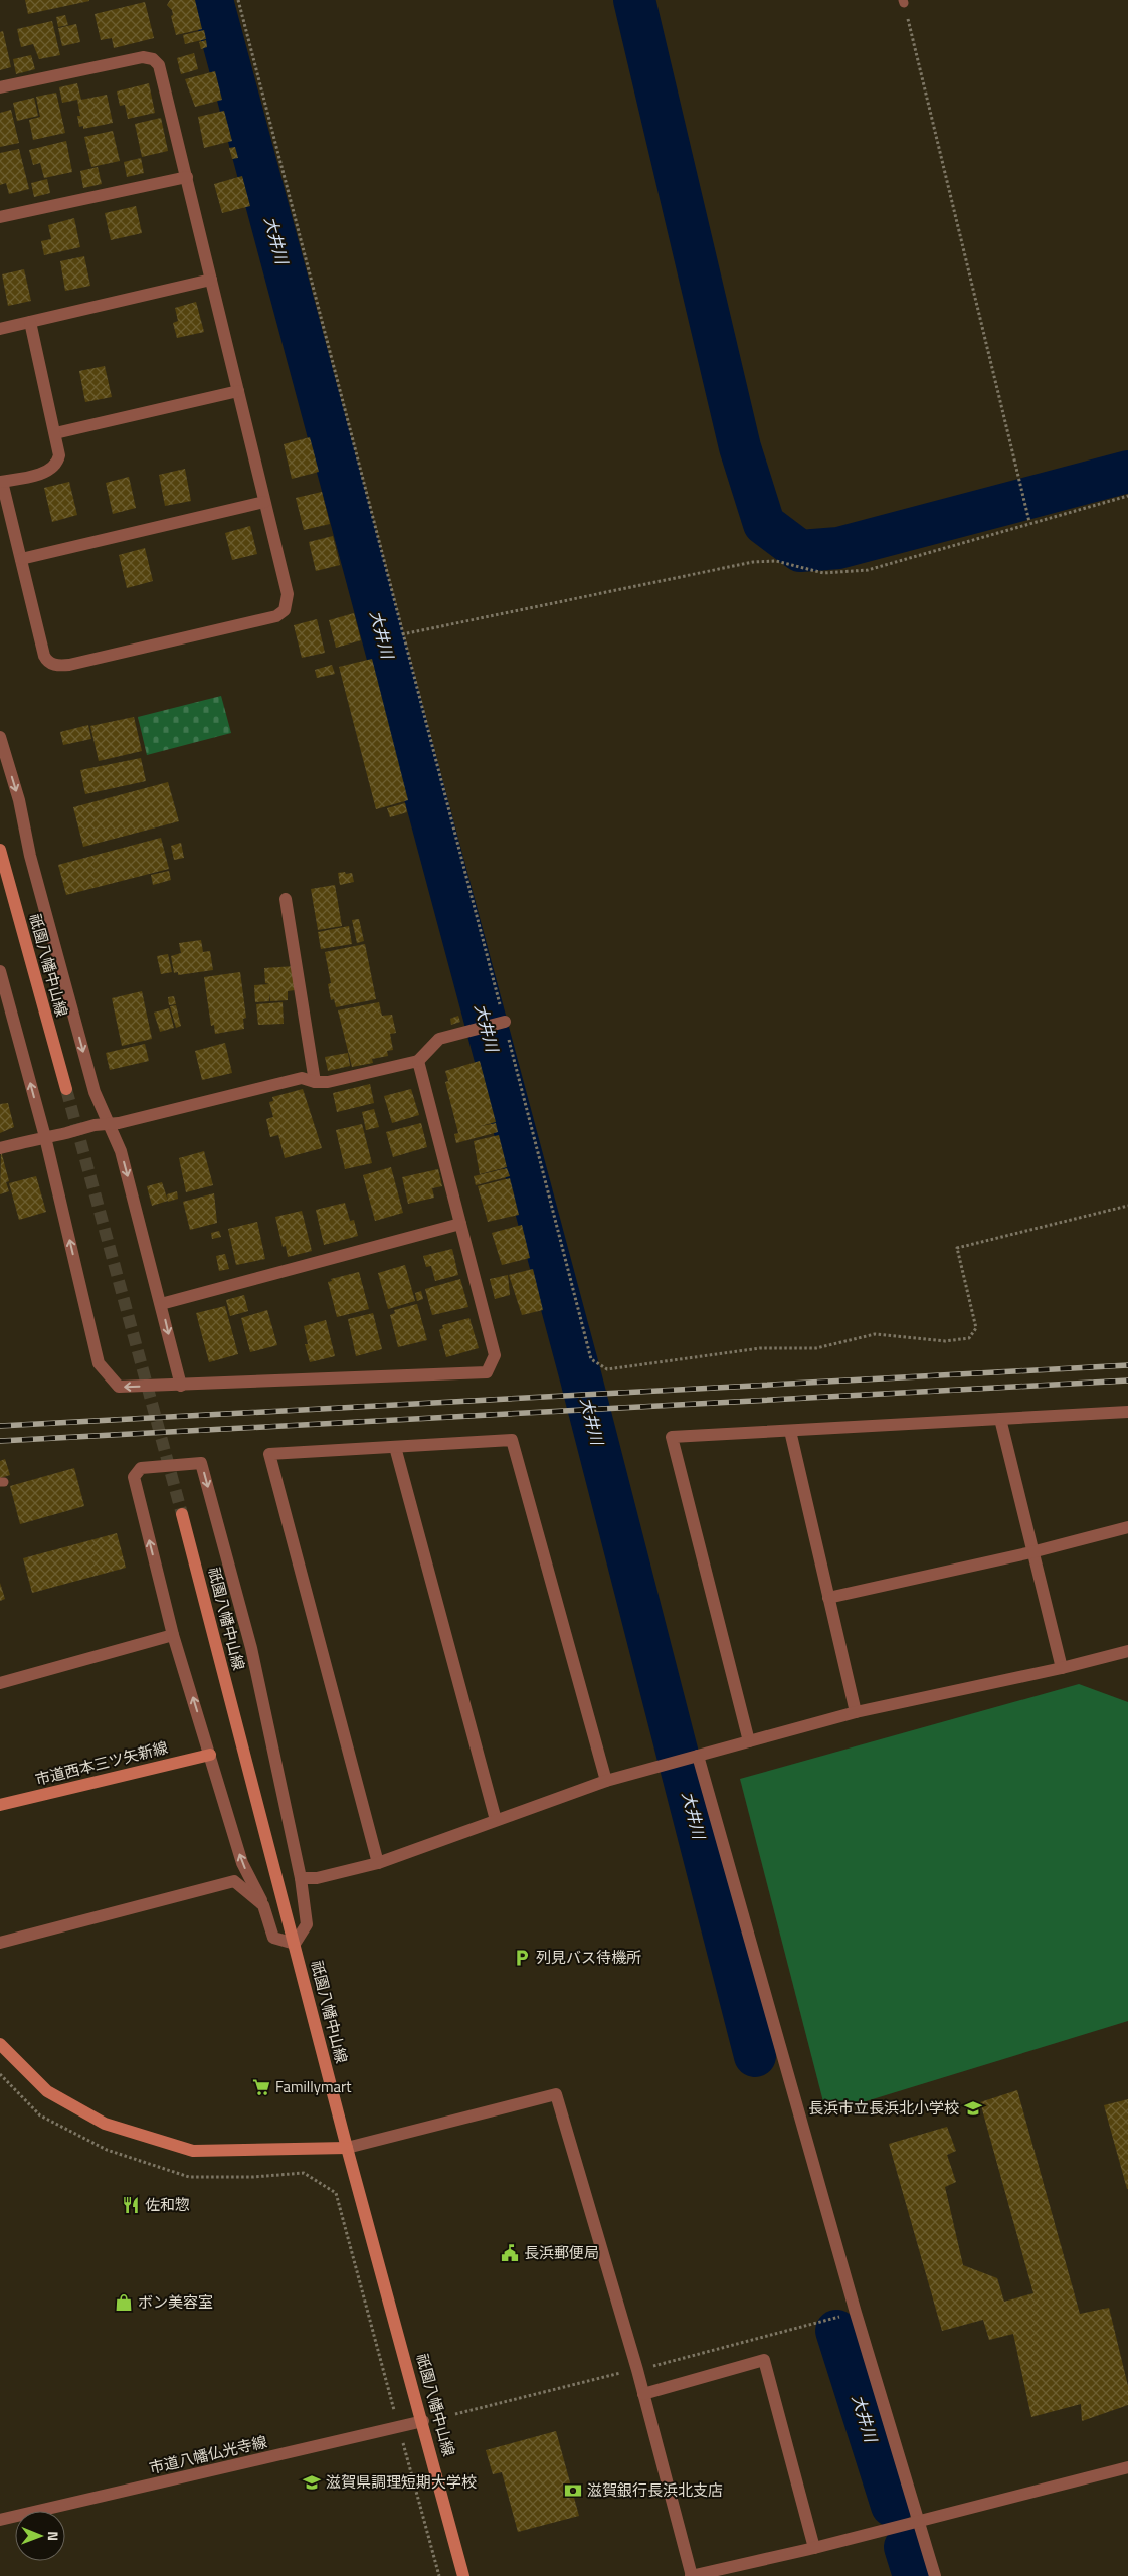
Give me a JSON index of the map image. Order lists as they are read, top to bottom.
{
  "streets": {
    "main road": ["祇園八幡中山線", "市道西本三ツ矢新線"],
    "street": ["市道八幡仏光寺線"]
  },
  "crossings": [
    ["祇園八幡中山線", "市道八幡仏光寺線"]
  ],
  "water": ["大井川"],
  "places": {
    "parking": ["列見バス待機所"],
    "supermarket": ["Famillymart"],
    "school or university": ["長浜市立長浜北小学校", "滋賀県調理短期大学校"],
    "restaurant": ["佐和惣"],
    "public building": ["長浜郵便局"],
    "shop": ["ボン美容室"],
    "bank": ["滋賀銀行長浜北支店"]
  },
  "north": "right"
}
